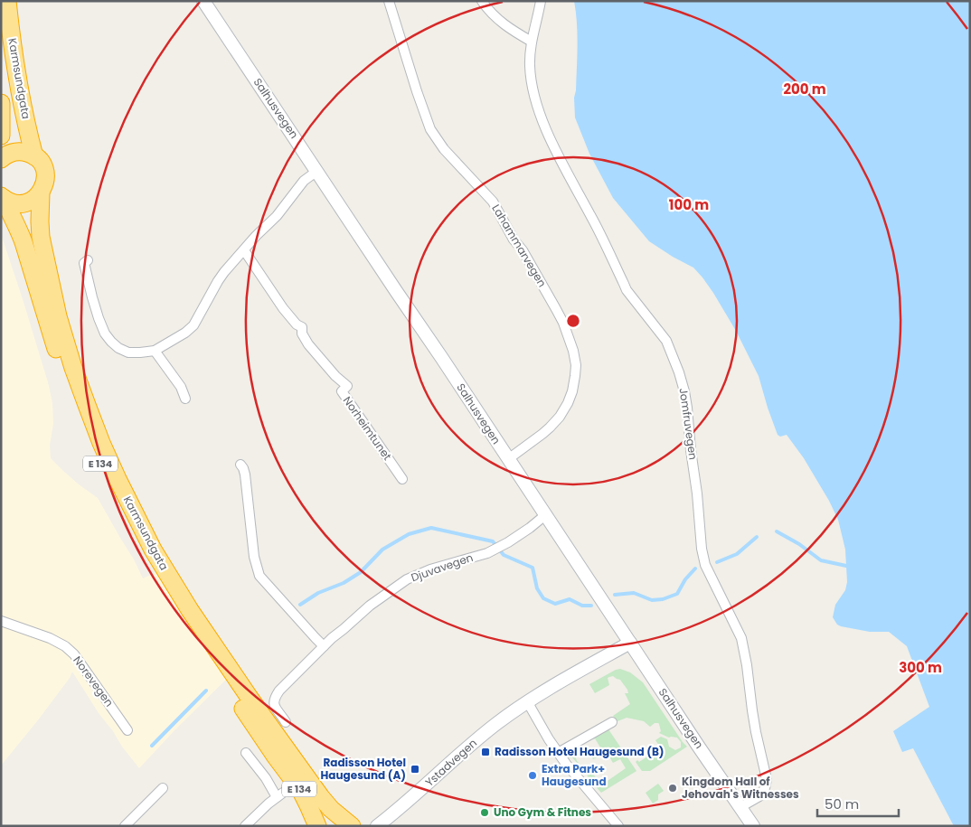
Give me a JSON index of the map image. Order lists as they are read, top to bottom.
{
  "streets": {
    "highway": ["Karmsundgata", "E 134"],
    "main road": ["Salhusvegen", "Ystadvegen"],
    "street": [
      "Lahammarvegen",
      "Jomfruvegen",
      "Norheimtunet",
      "Djuvavegen",
      "Norevegen"
    ]
  },
  "crossings": [
    ["Karmsundgata", "E 134"],
    ["Salhusvegen", "Lahammarvegen"],
    ["Salhusvegen", "Jomfruvegen"],
    ["Salhusvegen", "Djuvavegen"],
    ["Salhusvegen", "Ystadvegen"]
  ],
  "places": {
    "transit": ["Radisson Hotel Haugesund (B)", "Radisson Hotel Haugesund (A)"],
    "other": ["Extra Park+ Haugesund", "Kingdom Hall of Jehovah's Witnesses", "Uno Gym & Fitnes"]
  },
  "scale_bar": "50 m",
  "rings": ["200 m", "100 m", "300 m"]
}
